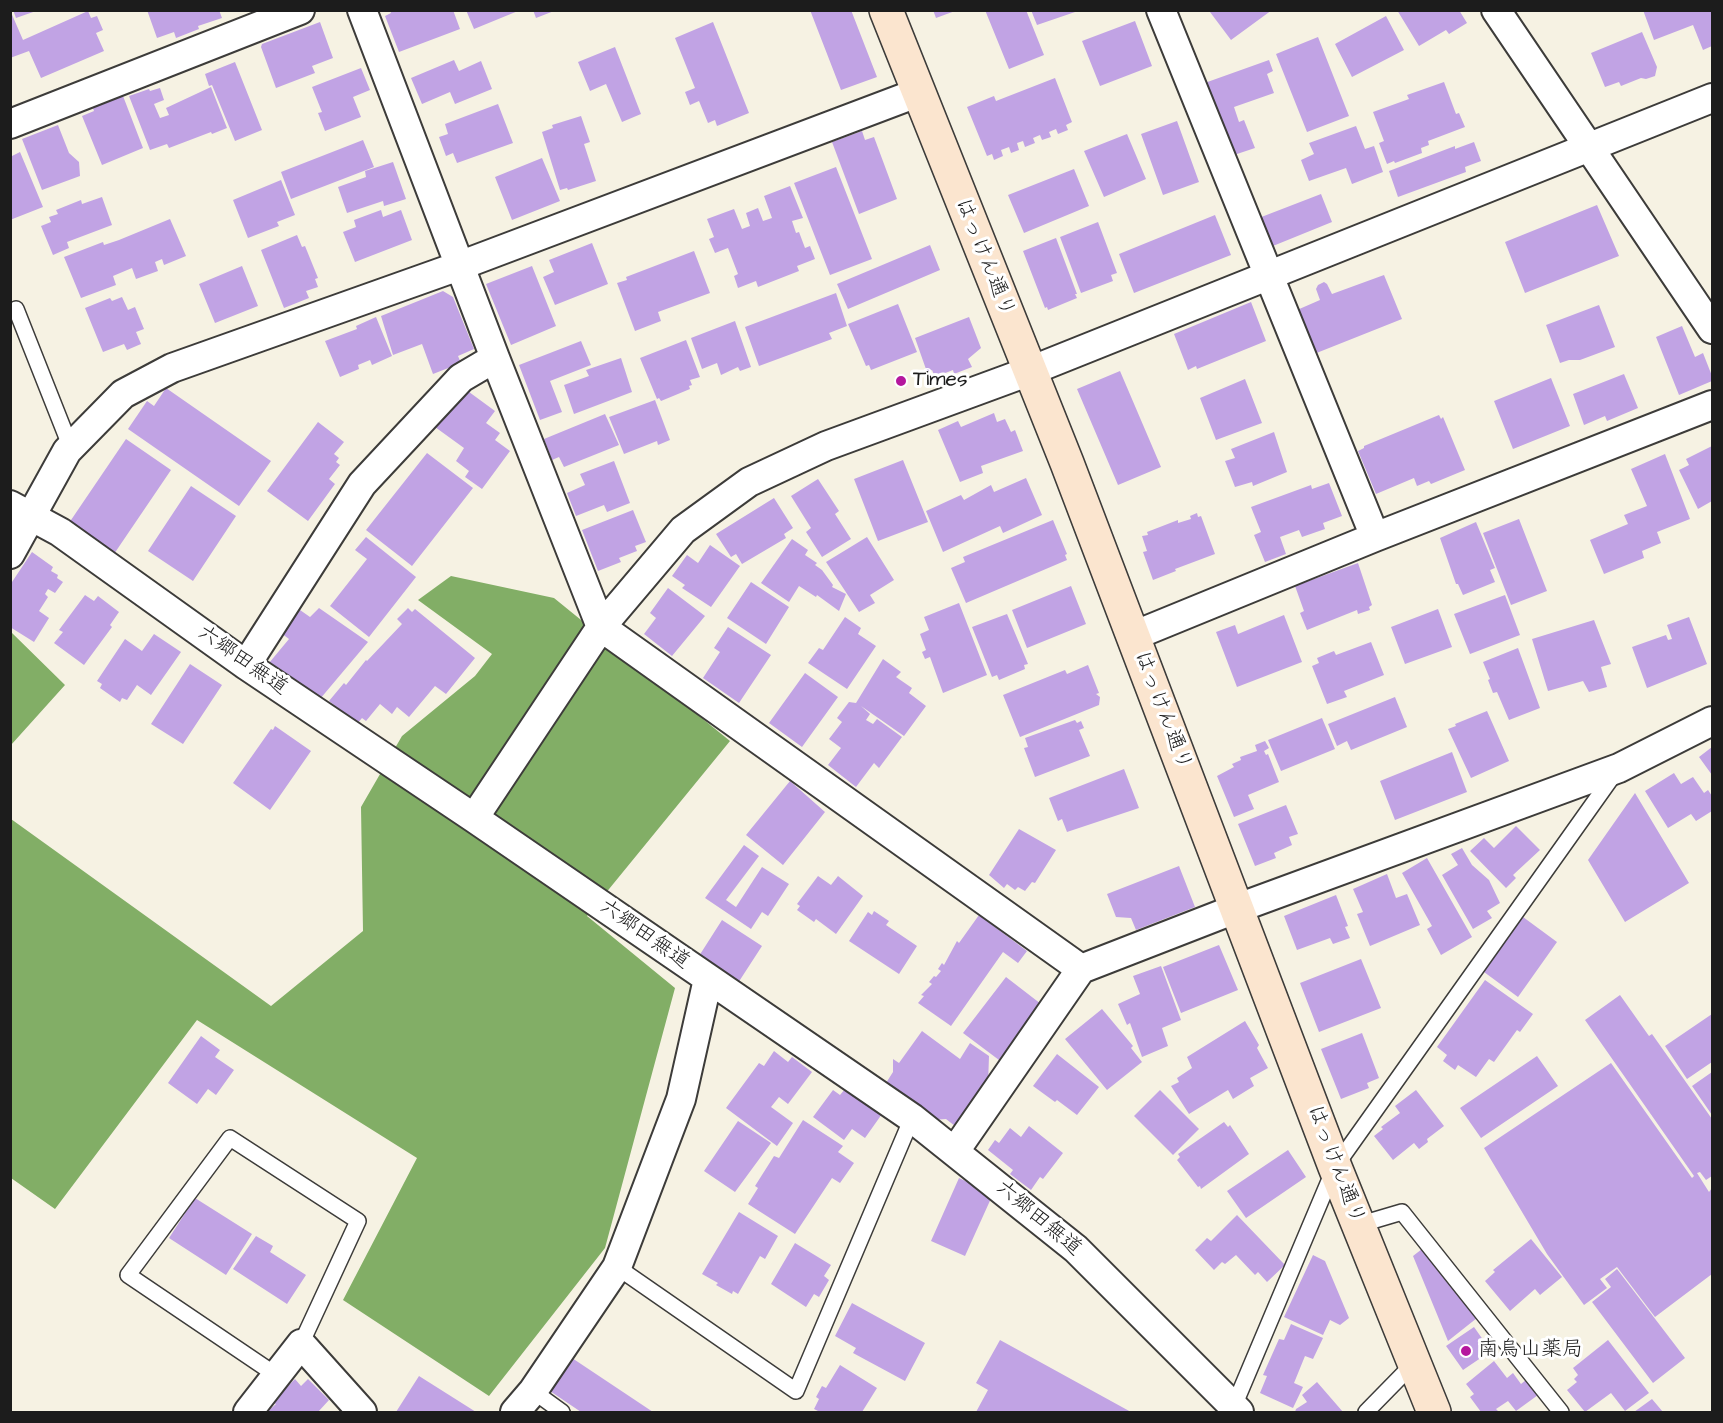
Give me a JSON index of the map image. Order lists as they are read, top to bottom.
{
  "streets": {
    "street": ["はっけん通り", "六郷田無道"]
  },
  "places": ["Times", "南烏山薬局"]
}
